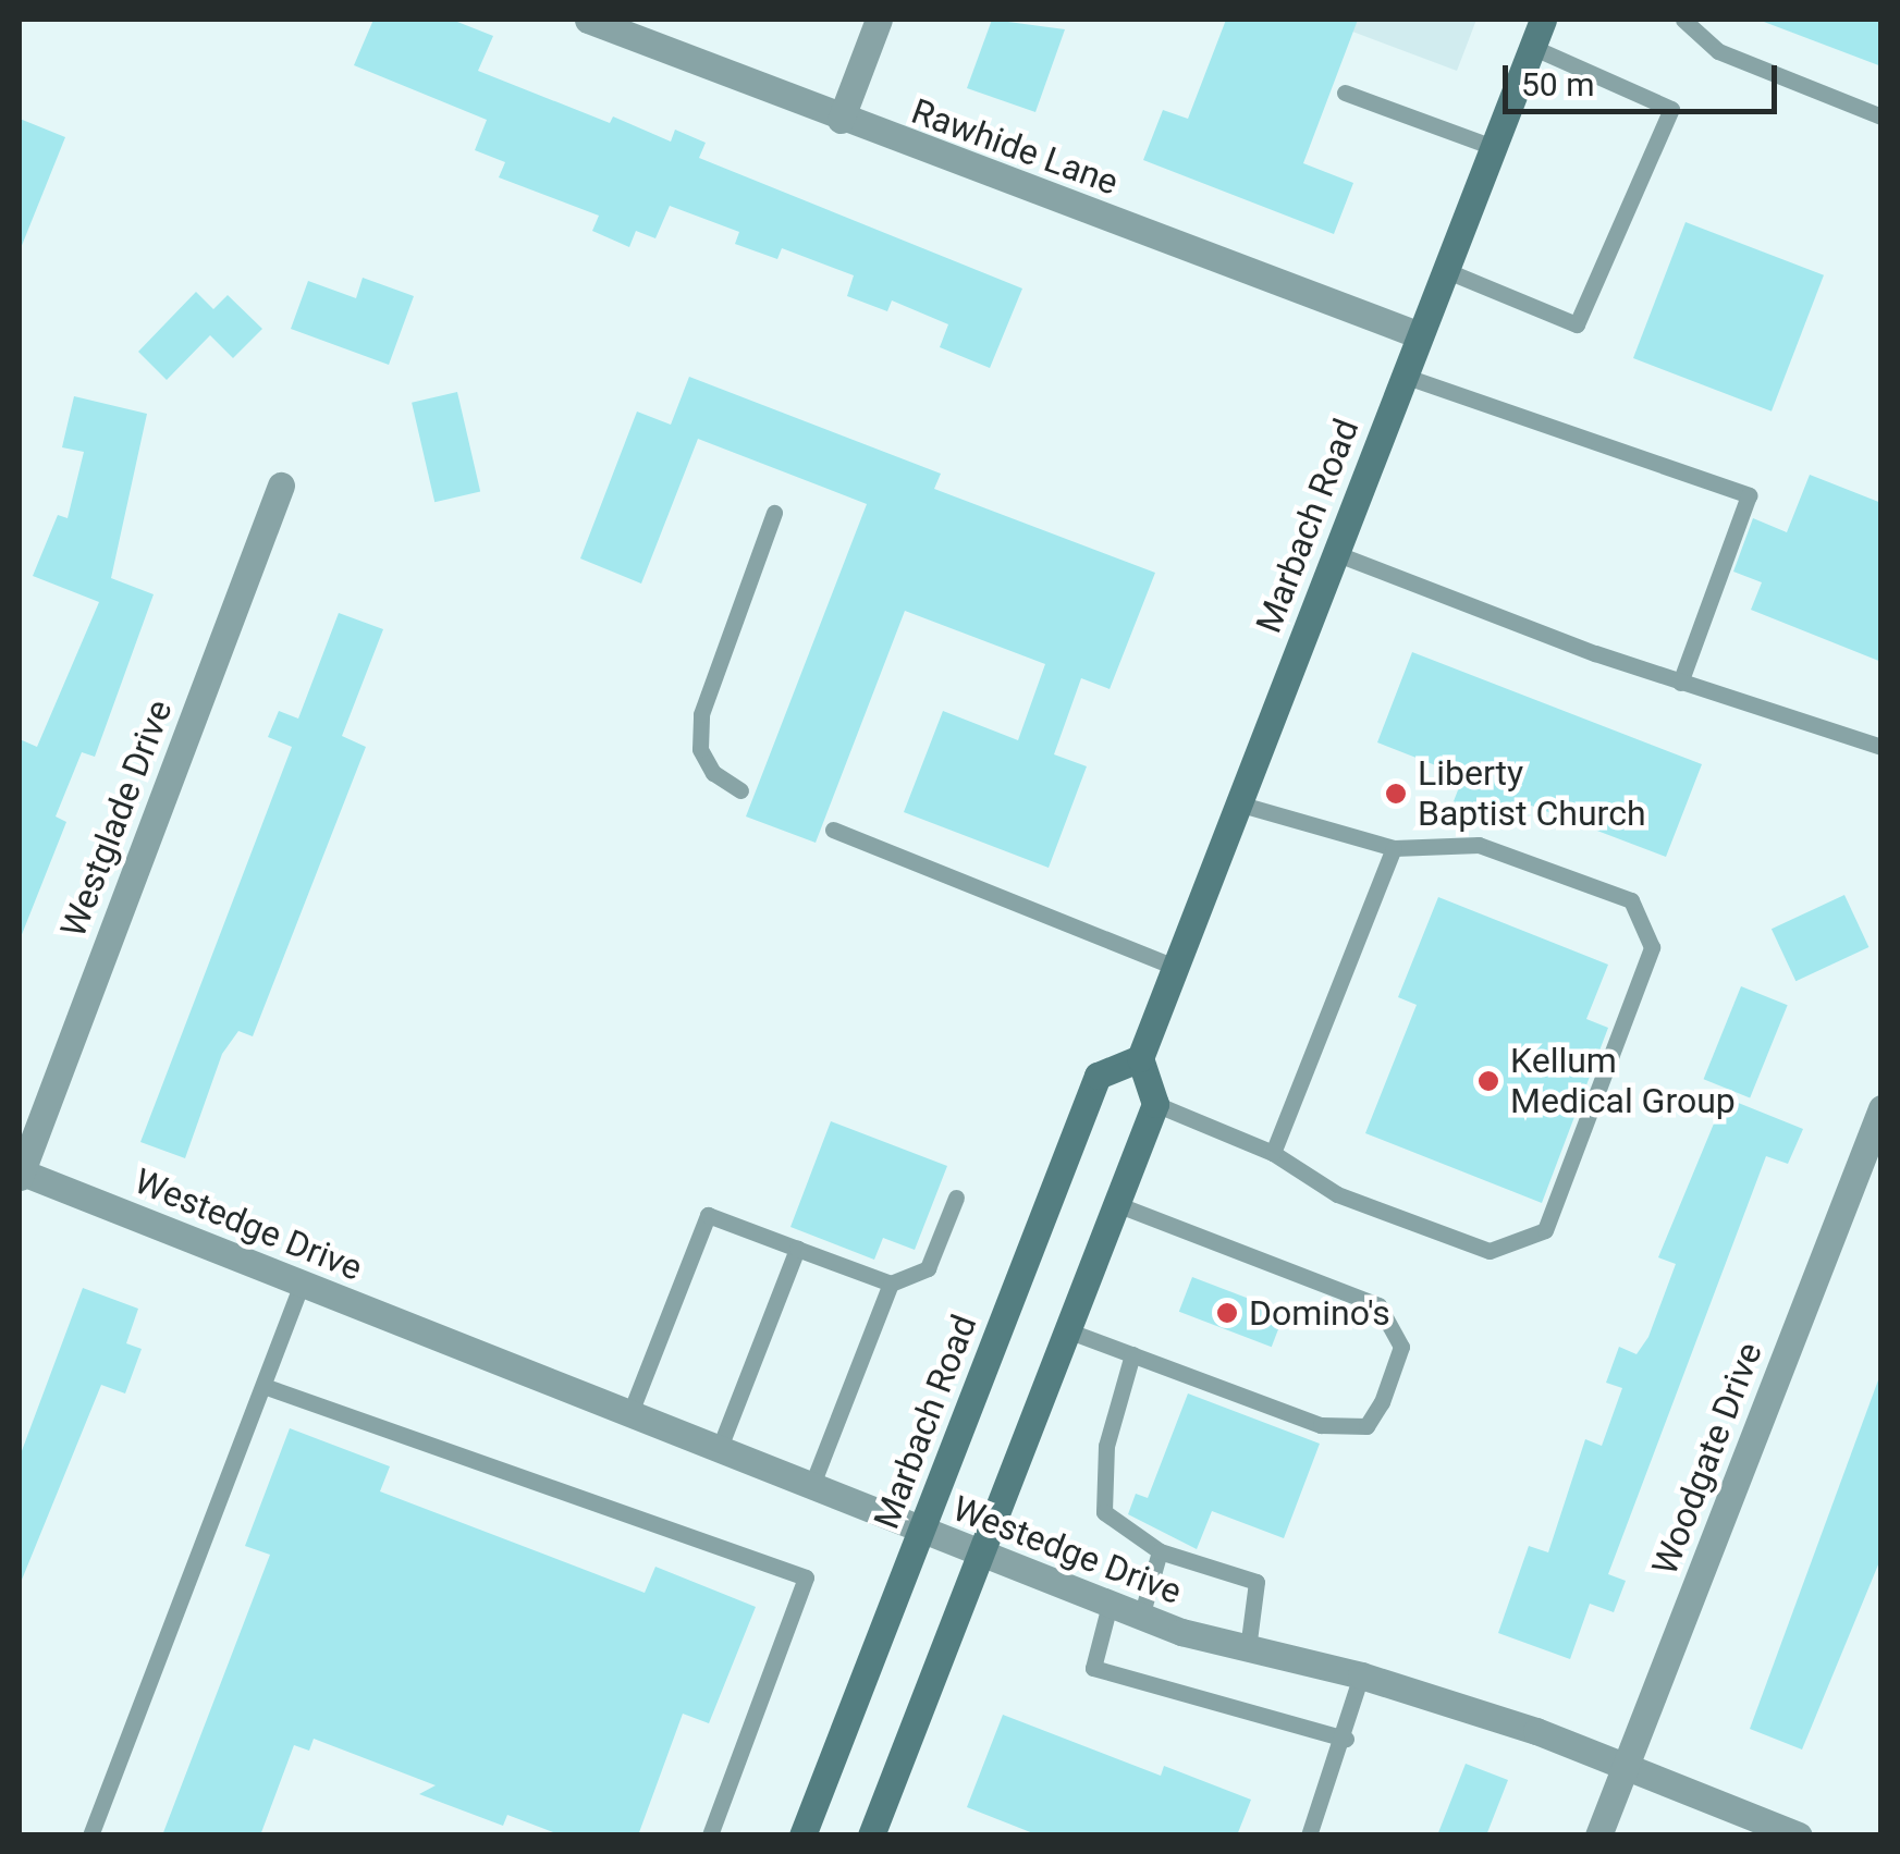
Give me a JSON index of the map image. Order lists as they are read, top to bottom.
{
  "streets": {
    "main road": ["Marbach Road"],
    "street": [
      "Rawhide Lane",
      "Westglade Drive",
      "Westedge Drive",
      "Woodgate Drive"
    ]
  },
  "crossings": [
    ["Rawhide Lane", "Marbach Road"],
    ["Marbach Road", "Westedge Drive"],
    ["Westglade Drive", "Westedge Drive"],
    ["Westedge Drive", "Woodgate Drive"]
  ],
  "places": ["Liberty Baptist Church", "Kellum Medical Group", "Domino's"],
  "scale_bar": "50 m"
}
